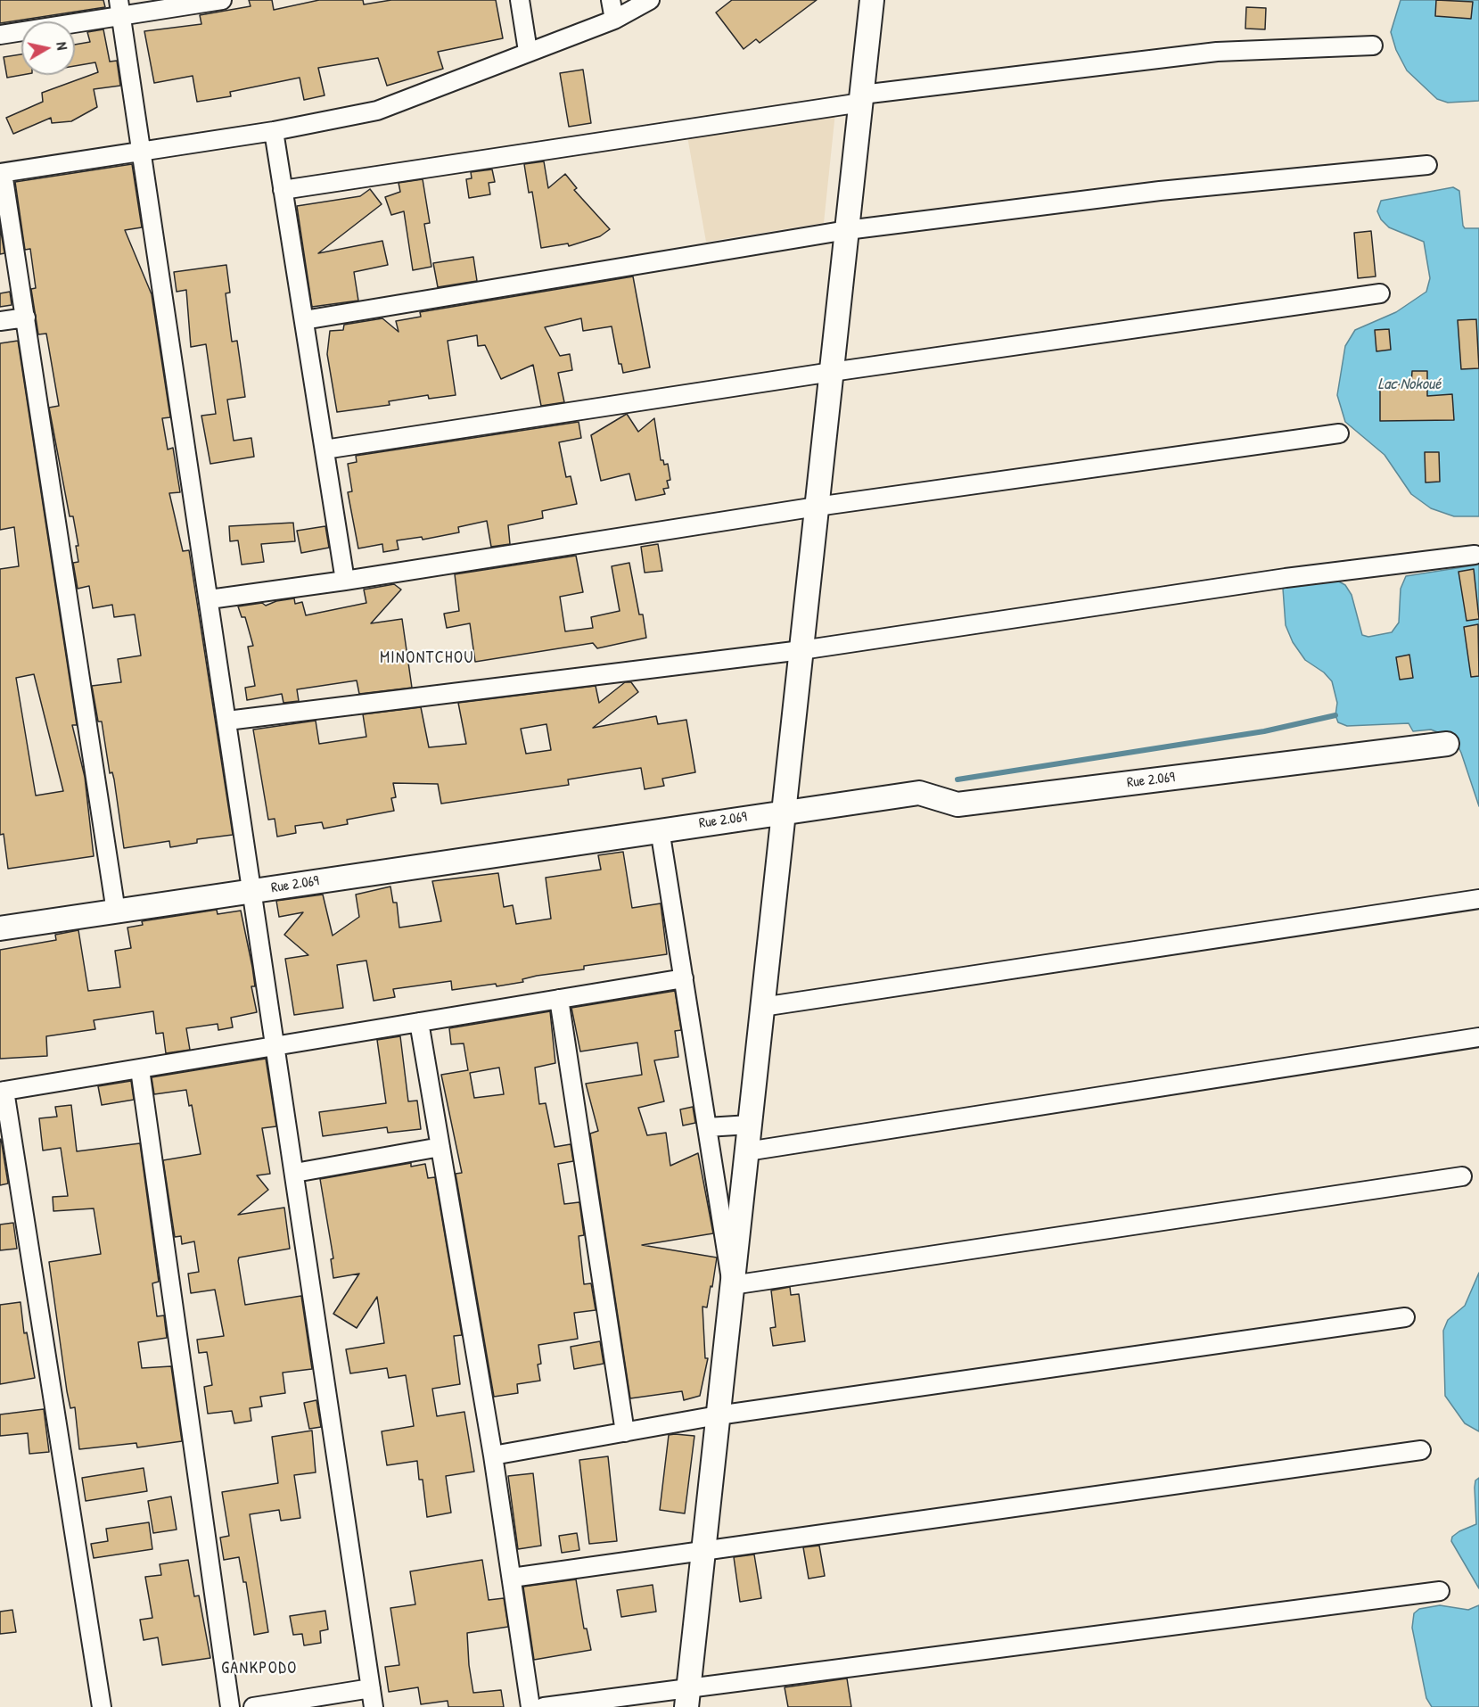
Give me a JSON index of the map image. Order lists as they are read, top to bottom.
{
  "streets": {
    "street": ["Rue 2.069"]
  },
  "districts": ["MINONTCHOU", "GANKPODO"],
  "water": ["Lac Nokoué"],
  "north": "right"
}
